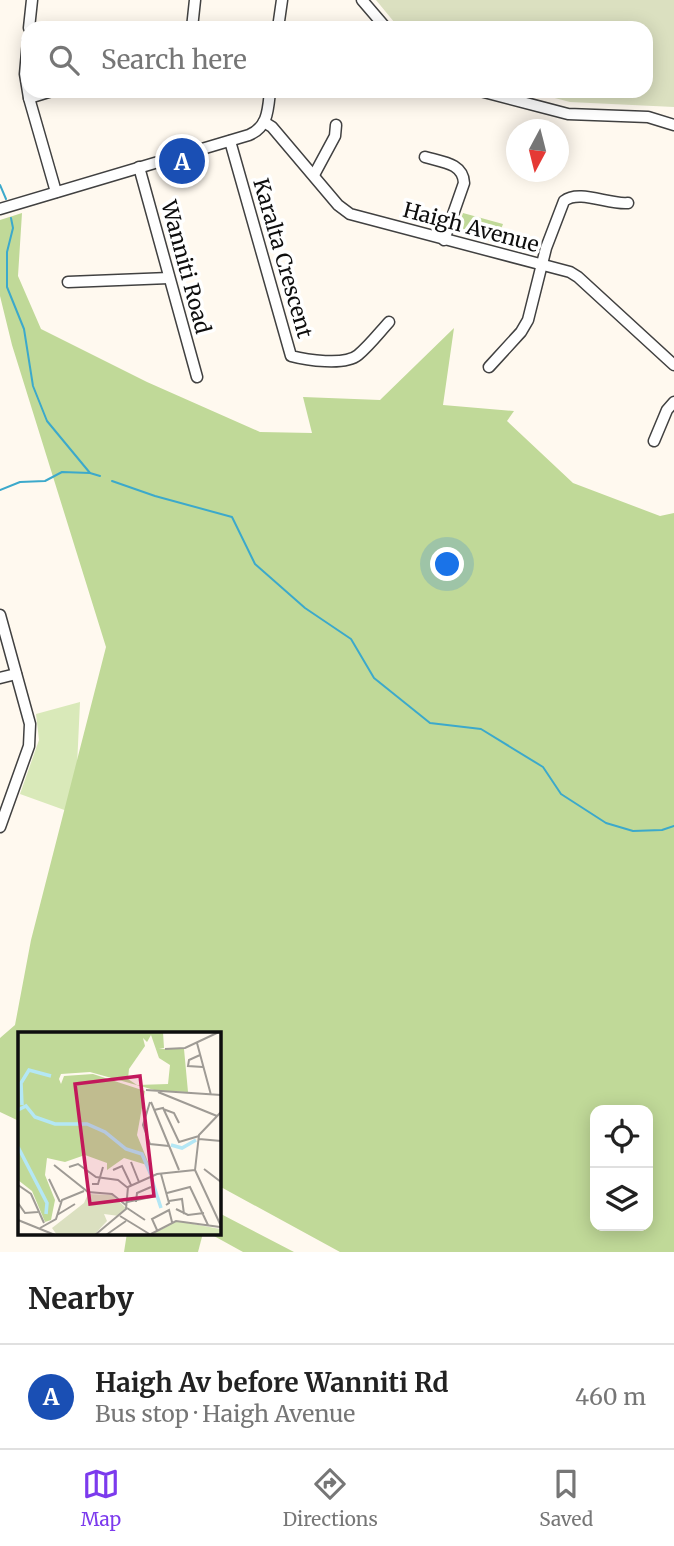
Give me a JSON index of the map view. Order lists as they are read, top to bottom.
{
  "streets": {
    "street": ["Haigh Avenue", "Karalta Crescent", "Wanniti Road"]
  },
  "north": "bottom",
  "page": {
    "search": "Search here",
    "pins": "A",
    "heading": "Nearby",
    "list": [
      {
        "mark": "A",
        "name": "Haigh Av before Wanniti Rd",
        "note": "Bus stop · Haigh Avenue",
        "value": "460 m"
      }
    ],
    "nav": ["Map", "Directions", "Saved"]
  }
}
